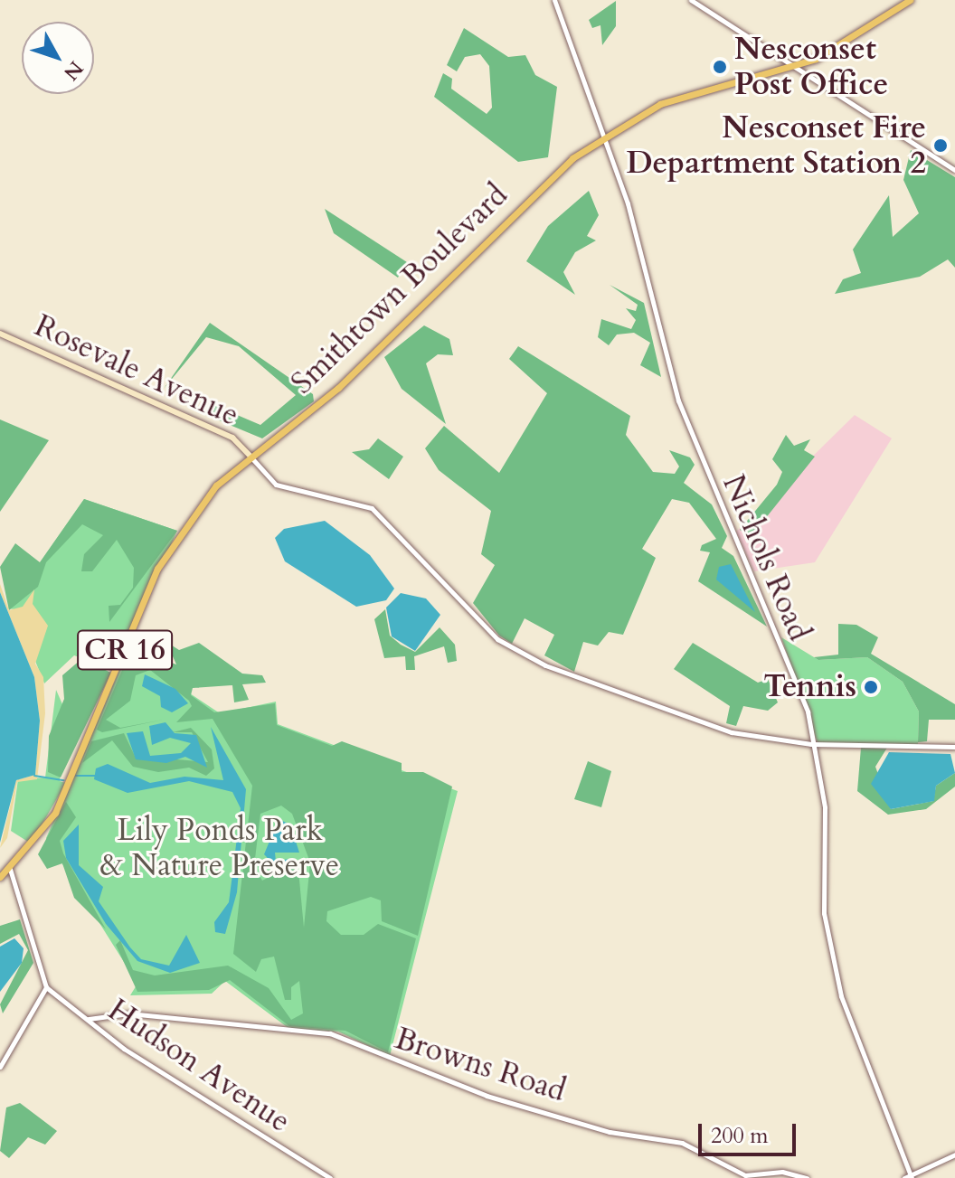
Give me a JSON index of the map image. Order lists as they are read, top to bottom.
{
  "streets": {
    "main road": ["Smithtown Boulevard", "Rosevale Avenue", "CR 16"],
    "street": ["Nichols Road", "Browns Road", "Hudson Avenue"]
  },
  "crossings": [
    ["Smithtown Boulevard", "Rosevale Avenue"],
    ["Smithtown Boulevard", "Nichols Road"],
    ["Browns Road", "Hudson Avenue"]
  ],
  "parks": ["Lily Ponds Park & Nature Preserve"],
  "places": ["Nesconset Post Office", "Nesconset Fire Department Station 2", "Tennis"],
  "scale_bar": "200 m",
  "north": "bottom right"
}
